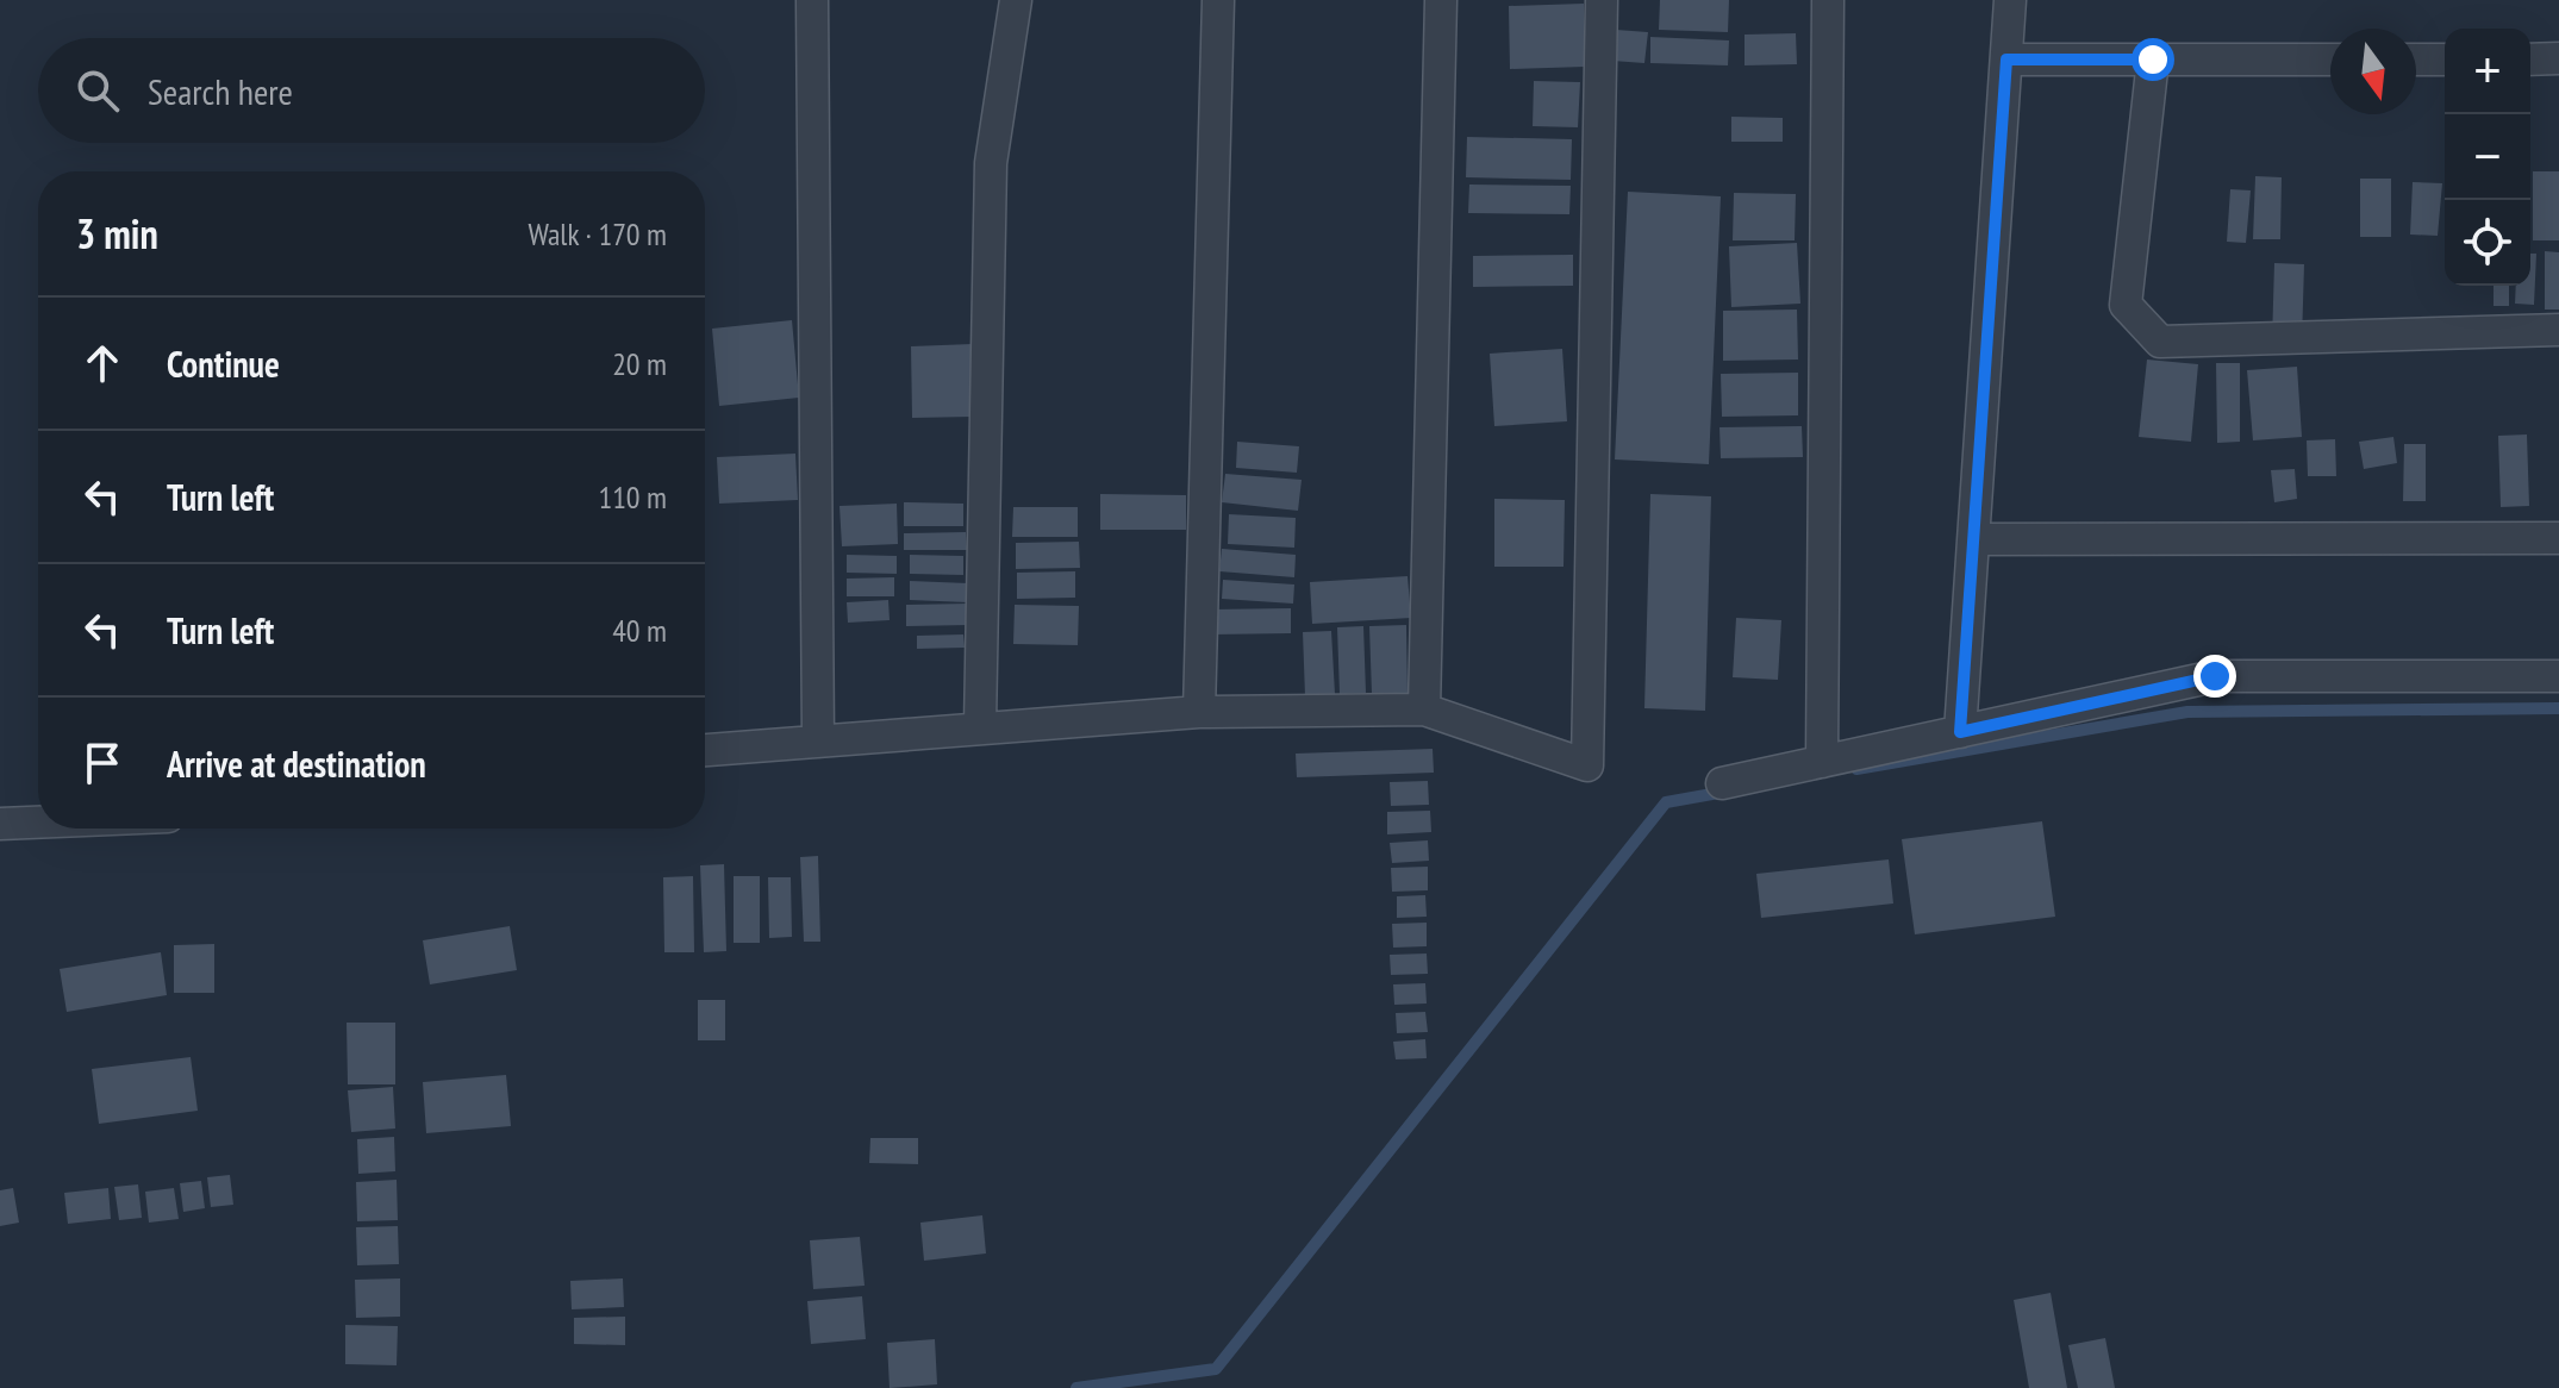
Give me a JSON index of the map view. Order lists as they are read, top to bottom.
{
  "north": "bottom",
  "page": {
    "map_buttons": ["+", "−"],
    "search": "Search here",
    "heading": ["3 min", "Walk · 170 m"],
    "list": [
      ["Continue", "20 m"],
      ["Turn left", "110 m"],
      ["Turn left", "40 m"],
      "Arrive at destination"
    ]
  }
}
